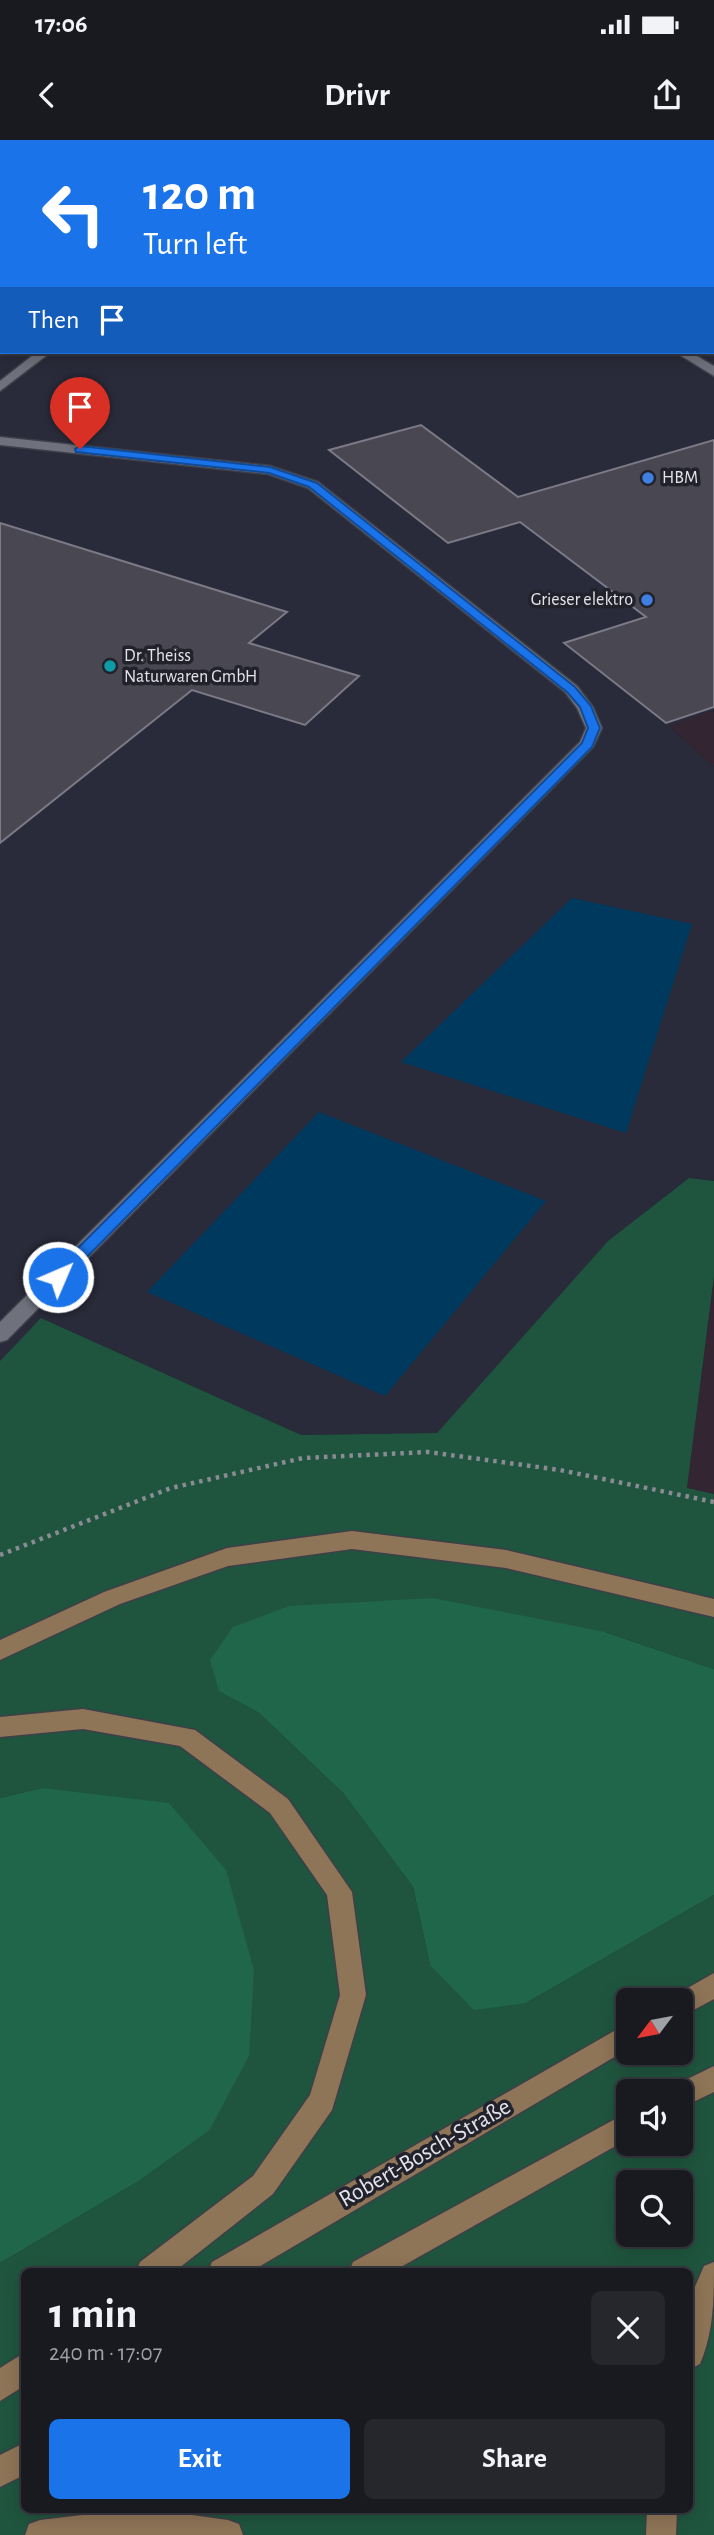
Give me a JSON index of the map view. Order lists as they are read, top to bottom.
{
  "streets": {
    "main road": ["Robert-Bosch-Straße"]
  },
  "places": ["HBM", "Grieser elektro", "Dr. Theiss Naturwaren GmbH"],
  "north": "bottom left",
  "page": {
    "status": "17:06",
    "header": "Drivr",
    "turn": ["120 m", "Turn left"],
    "then": "Then",
    "heading": ["1 min", "240 m · 17:07"],
    "buttons": ["Exit", "Share"]
  }
}
